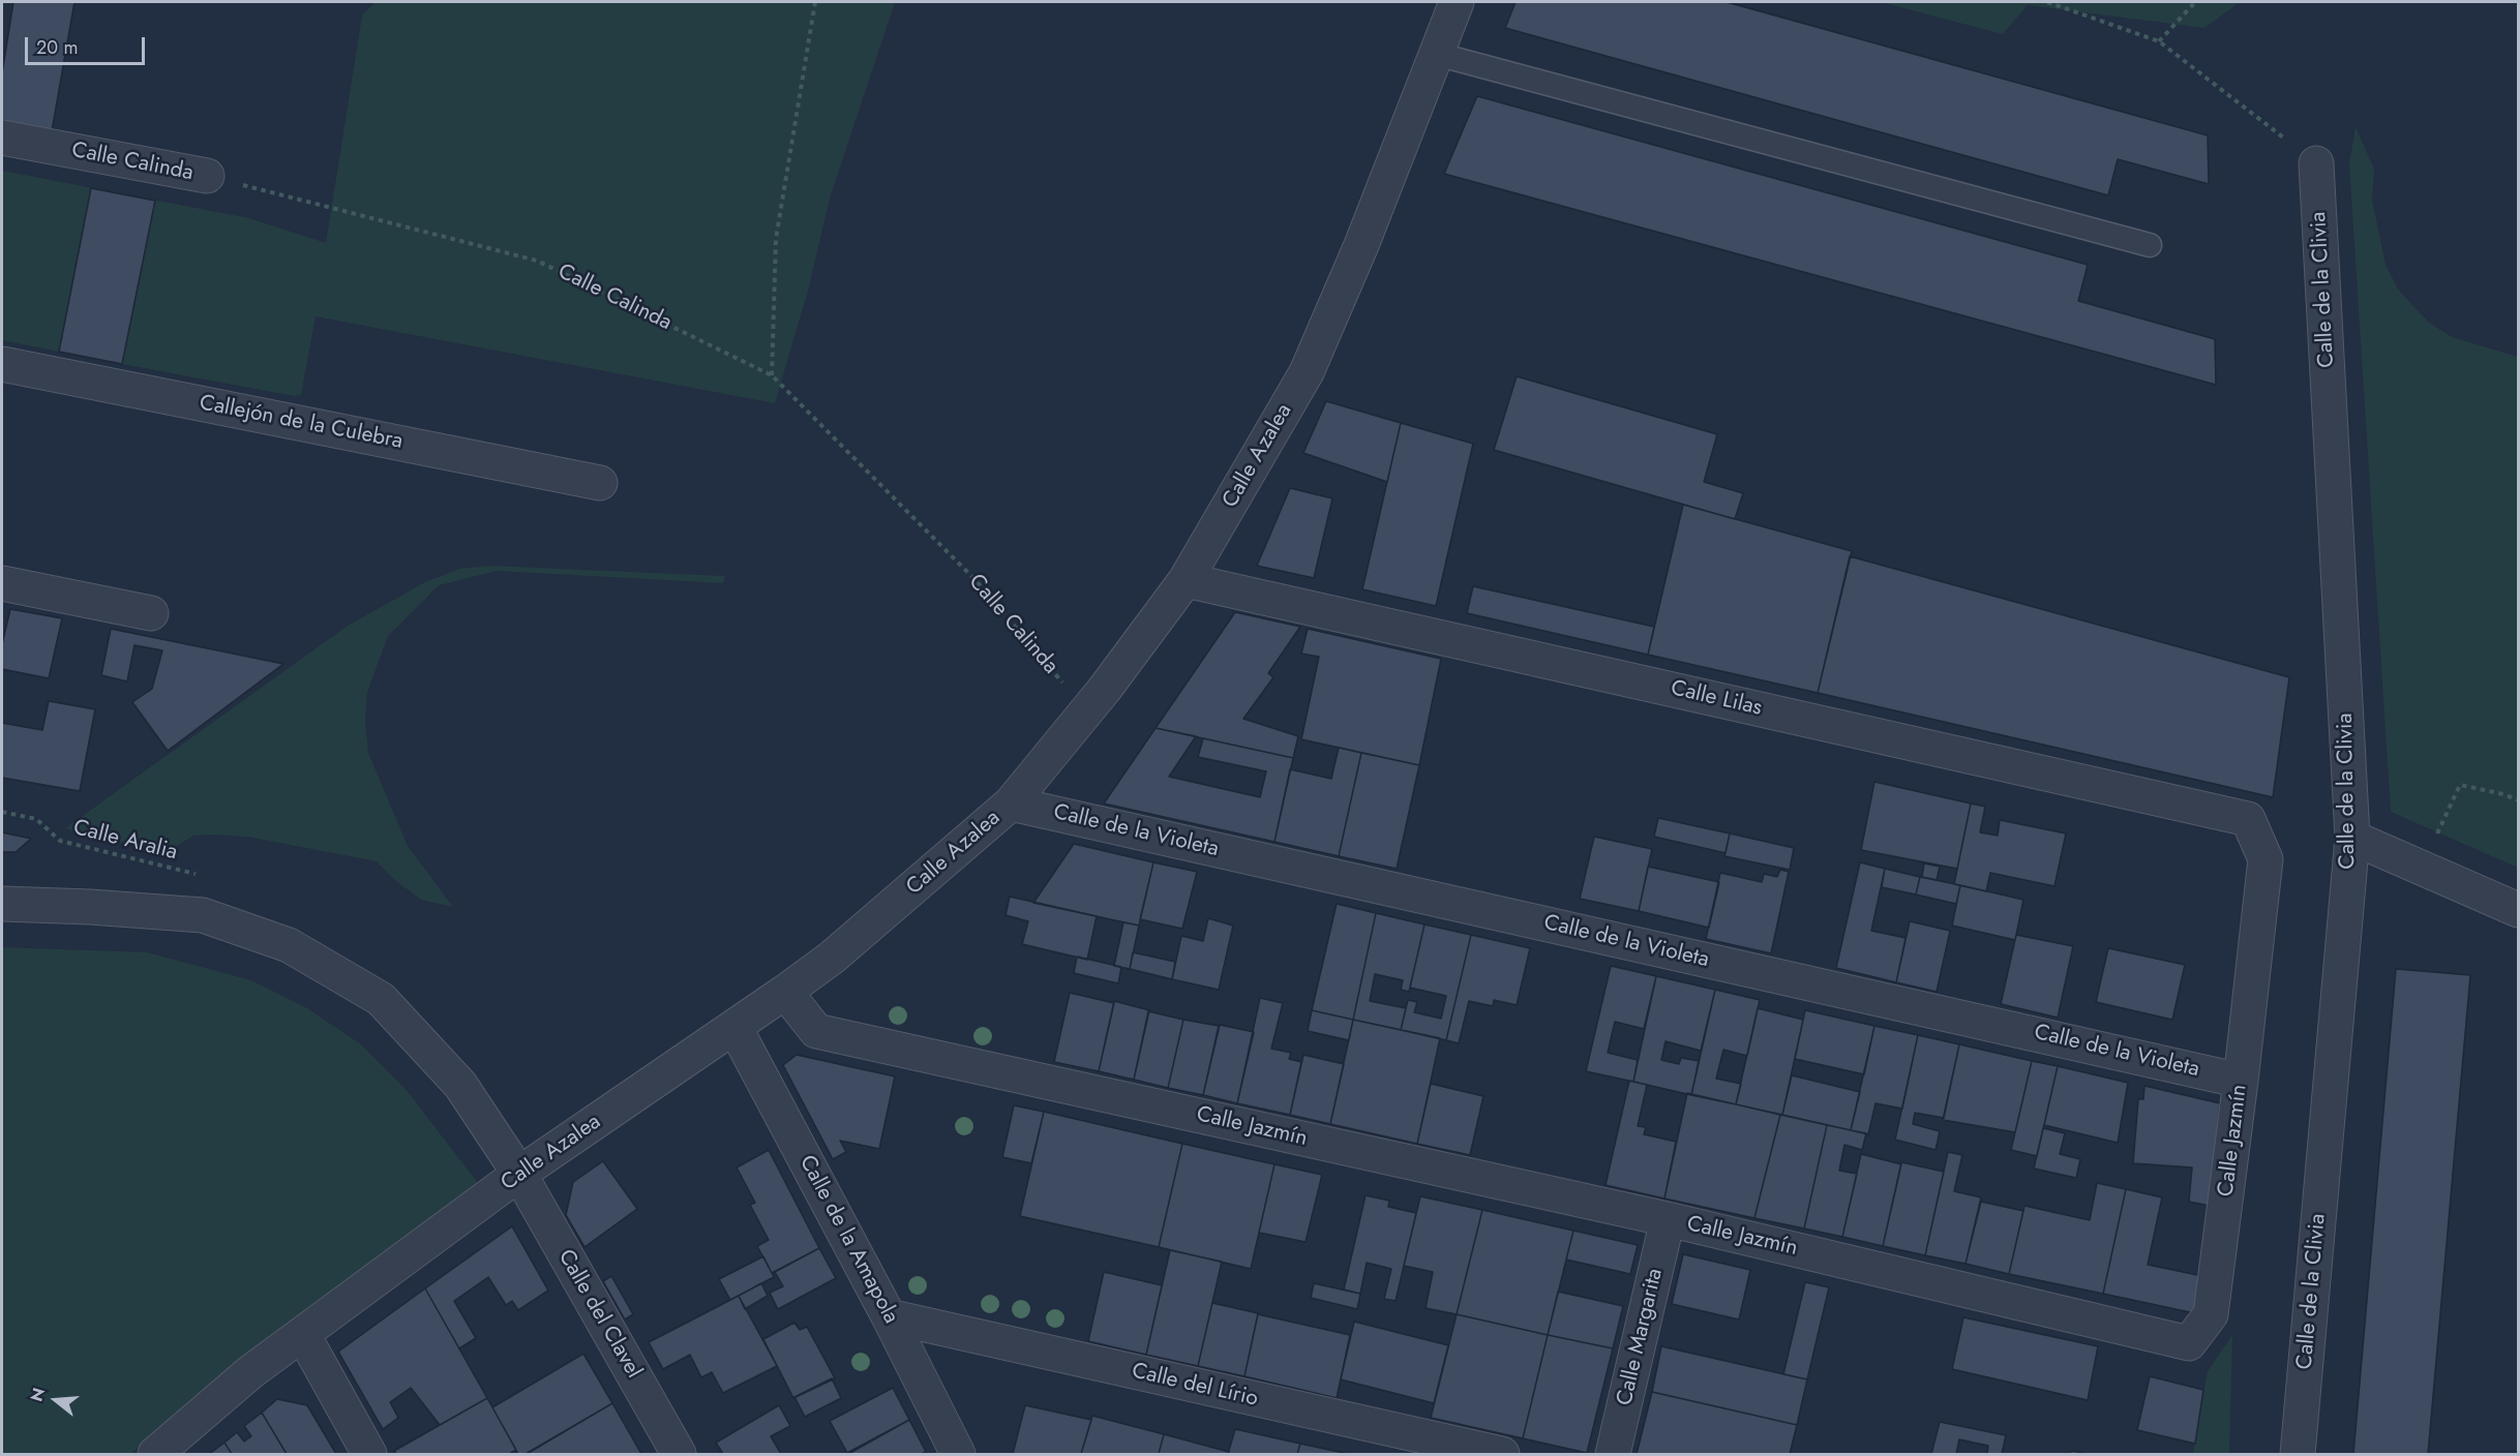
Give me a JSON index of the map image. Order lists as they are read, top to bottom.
{
  "streets": {
    "street": [
      "Calle Calinda",
      "Calle de la Clivia",
      "Callejón de la Culebra",
      "Calle Azalea",
      "Calle Lilas",
      "Calle de la Violeta",
      "Calle Jazmín",
      "Calle de la Amapola",
      "Calle del Clavel",
      "Calle Margarita",
      "Calle del Lírio"
    ],
    "path": ["Calle Aralia"]
  },
  "crossings": [
    ["Calle Calinda", "Calle Azalea"],
    ["Calle Azalea", "Calle Lilas"],
    ["Calle Azalea", "Calle de la Violeta"],
    ["Calle Azalea", "Calle Jazmín"],
    ["Calle Azalea", "Calle de la Amapola"],
    ["Calle Azalea", "Calle del Clavel"],
    ["Calle Lilas", "Calle Jazmín"],
    ["Calle de la Violeta", "Calle Jazmín"],
    ["Calle Aralia", "Calle del Clavel"],
    ["Calle Jazmín", "Calle Margarita"],
    ["Calle de la Amapola", "Calle del Lírio"]
  ],
  "scale_bar": "20 m",
  "north": "left"
}
